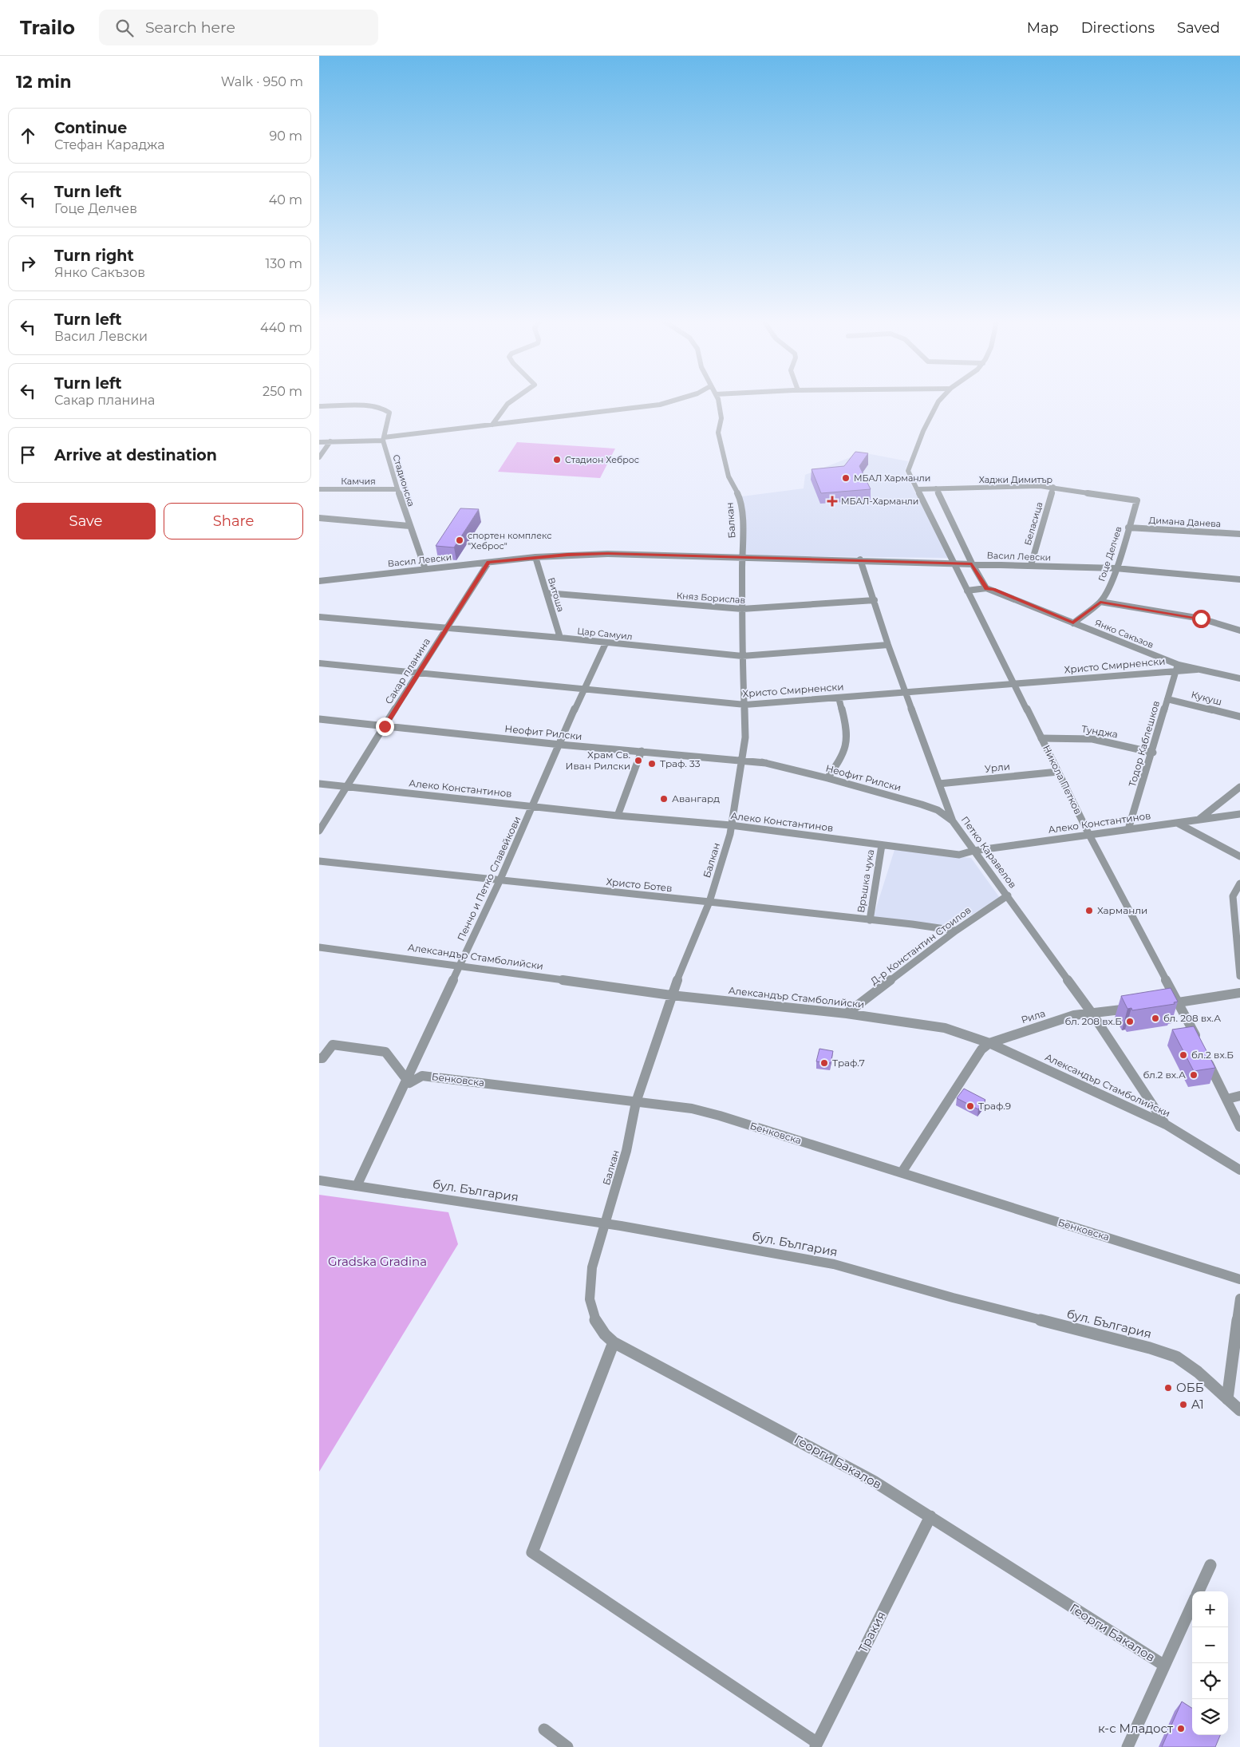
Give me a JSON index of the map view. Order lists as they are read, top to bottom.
{
  "streets": {
    "street": [
      "Хаджи Димитър",
      "Стадионска",
      "Камчия",
      "Балкан",
      "Димана Данева",
      "Беласица",
      "Гоце Делчев",
      "Васил Левски",
      "Витоша",
      "Княз Борислав",
      "Цар Самуил",
      "Янко Сакъзов",
      "Христо Смирненски",
      "Сакар планина",
      "Кукуш",
      "Тунджа",
      "Неофит Рилски",
      "Тодор Каблешков",
      "Урли",
      "Никола Петков",
      "Алеко Константинов",
      "Петко Каравелов",
      "Пенчо и Петко Славейкови",
      "Връшка чука",
      "Христо Ботев",
      "Д-р Константин Стоилов",
      "Александър Стамболийски",
      "Рила",
      "Бенковска",
      "бул. България",
      "Георги Бакалов",
      "Тракия"
    ]
  },
  "crossings": [
    ["Хаджи Димитър", "Беласица"],
    ["Хаджи Димитър", "Гоце Делчев"],
    ["Хаджи Димитър", "Никола Петков"],
    ["Стадионска", "Камчия"],
    ["Стадионска", "Васил Левски"],
    ["Балкан", "Васил Левски"],
    ["Балкан", "Княз Борислав"],
    ["Балкан", "Цар Самуил"],
    ["Балкан", "Христо Смирненски"],
    ["Балкан", "Неофит Рилски"],
    ["Балкан", "Алеко Константинов"],
    ["Балкан", "Христо Ботев"],
    ["Балкан", "Александър Стамболийски"],
    ["Балкан", "Бенковска"],
    ["Балкан", "бул. България"],
    ["Балкан", "Георги Бакалов"],
    ["Димана Данева", "Гоце Делчев"],
    ["Беласица", "Васил Левски"],
    ["Гоце Делчев", "Васил Левски"],
    ["Гоце Делчев", "Янко Сакъзов"],
    ["Васил Левски", "Витоша"],
    ["Васил Левски", "Сакар планина"],
    ["Васил Левски", "Никола Петков"],
    ["Васил Левски", "Петко Каравелов"],
    ["Витоша", "Княз Борислав"],
    ["Витоша", "Цар Самуил"],
    ["Княз Борислав", "Петко Каравелов"],
    ["Цар Самуил", "Сакар планина"],
    ["Цар Самуил", "Петко Каравелов"],
    ["Цар Самуил", "Пенчо и Петко Славейкови"],
    ["Янко Сакъзов", "Христо Смирненски"],
    ["Янко Сакъзов", "Тодор Каблешков"],
    ["Христо Смирненски", "Сакар планина"],
    ["Христо Смирненски", "Тодор Каблешков"],
    ["Христо Смирненски", "Никола Петков"],
    ["Христо Смирненски", "Петко Каравелов"],
    ["Христо Смирненски", "Пенчо и Петко Славейкови"],
    ["Сакар планина", "Неофит Рилски"],
    ["Сакар планина", "Алеко Константинов"],
    ["Кукуш", "Тодор Каблешков"],
    ["Тунджа", "Тодор Каблешков"],
    ["Тунджа", "Никола Петков"],
    ["Неофит Рилски", "Петко Каравелов"],
    ["Неофит Рилски", "Пенчо и Петко Славейкови"],
    ["Тодор Каблешков", "Алеко Константинов"],
    ["Урли", "Никола Петков"],
    ["Урли", "Петко Каравелов"],
    ["Никола Петков", "Алеко Константинов"],
    ["Алеко Константинов", "Петко Каравелов"],
    ["Алеко Константинов", "Пенчо и Петко Славейкови"],
    ["Алеко Константинов", "Връшка чука"],
    ["Петко Каравелов", "Д-р Константин Стоилов"],
    ["Петко Каравелов", "Александър Стамболийски"],
    ["Петко Каравелов", "Рила"],
    ["Пенчо и Петко Славейкови", "Христо Ботев"],
    ["Пенчо и Петко Славейкови", "Александър Стамболийски"],
    ["Пенчо и Петко Славейкови", "Бенковска"],
    ["Пенчо и Петко Славейкови", "бул. България"],
    ["Връшка чука", "Христо Ботев"],
    ["Христо Ботев", "Д-р Константин Стоилов"],
    ["Д-р Константин Стоилов", "Александър Стамболийски"],
    ["Александър Стамболийски", "Рила"],
    ["Рила", "Бенковска"],
    ["бул. България", "Георги Бакалов"],
    ["Георги Бакалов", "Тракия"]
  ],
  "parks": ["Gradska Gradina"],
  "places": {
    "other": [
      "Стадион Хеброс",
      "МБАЛ Харманли",
      "спортен комплекс \"Хеброс\"",
      "Храм Св. Иван Рилски",
      "Траф. 33",
      "Авангард",
      "Харманли",
      "бл. 208 вх.А",
      "бл. 208 вх.Б",
      "бл.2 вх.Б",
      "Траф.7",
      "бл.2 вх.А",
      "Траф.9",
      "ОББ",
      "A1",
      "к-с Младост"
    ],
    "health": ["МБАЛ-Харманли"]
  },
  "page": {
    "header": "Trailo",
    "search": "Search here",
    "nav": ["Map", "Directions", "Saved"],
    "heading": ["12 min", "Walk · 950 m"],
    "list": [
      ["Continue", "Стефан Караджа", "90 m"],
      ["Turn left", "Гоце Делчев", "40 m"],
      ["Turn right", "Янко Сакъзов", "130 m"],
      ["Turn left", "Васил Левски", "440 m"],
      ["Turn left", "Сакар планина", "250 m"],
      "Arrive at destination"
    ],
    "buttons": ["Save", "Share"],
    "map_buttons": ["+", "−"]
  }
}
